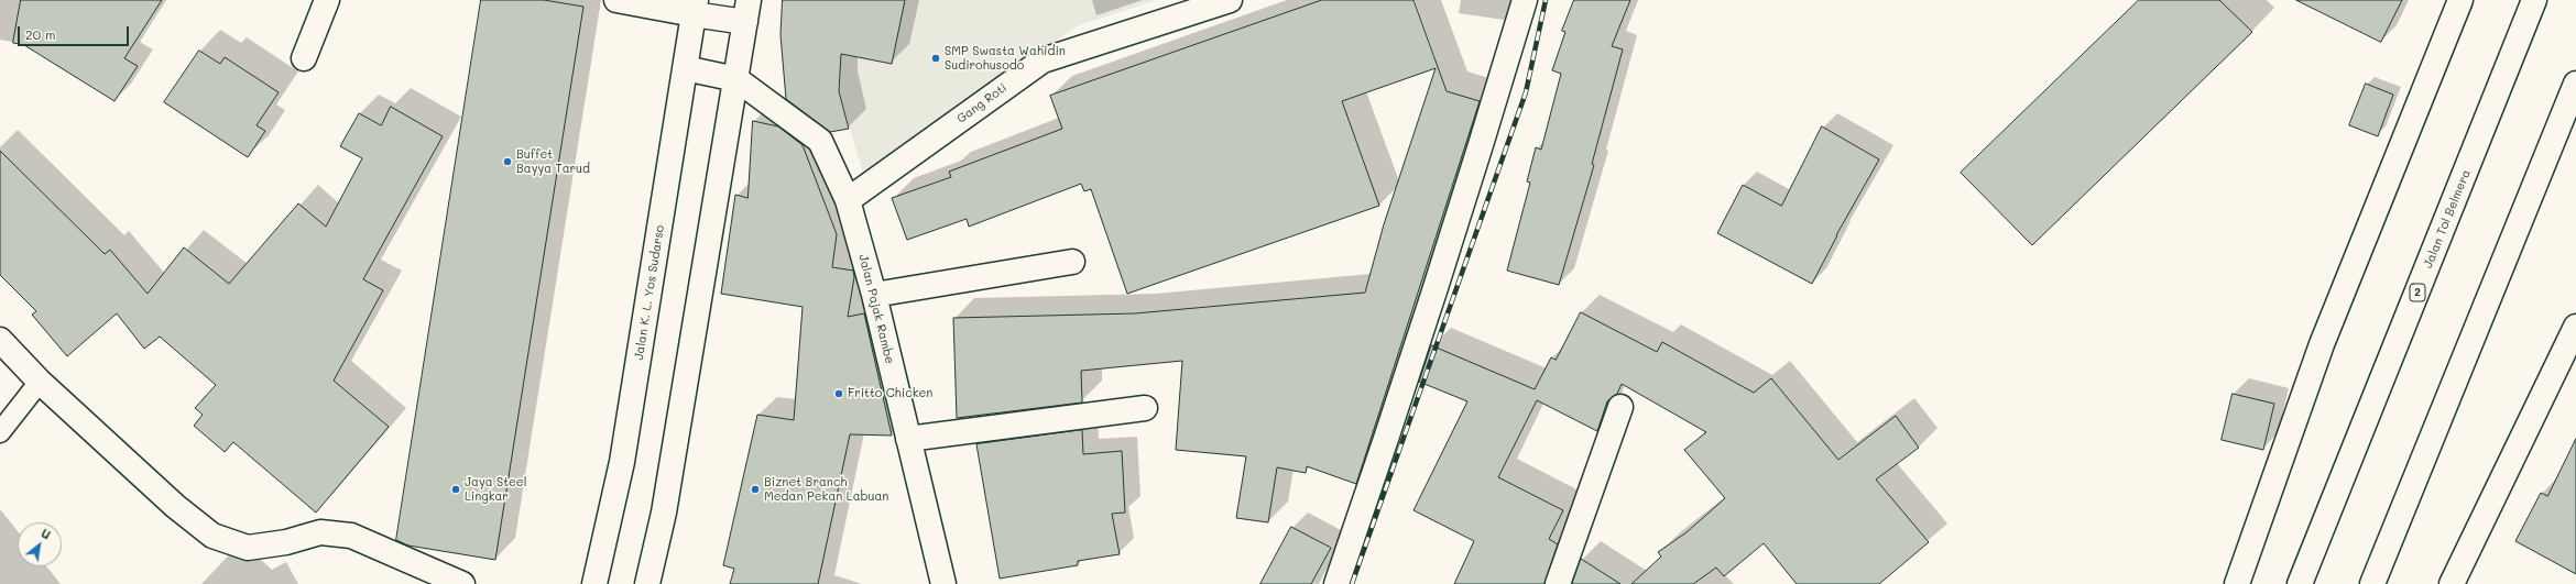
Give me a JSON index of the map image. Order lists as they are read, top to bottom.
{
  "streets": {
    "main road": [
      "Gang Roti",
      "Jalan Tol Belmera",
      "Jalan K. L. Yos Sudarso",
      "2",
      "Jalan Pajak Rambe"
    ]
  },
  "crossings": [
    ["Gang Roti", "Jalan Pajak Rambe"]
  ],
  "places": [
    "SMP Swasta Wahidin Sudirohusodo",
    "Buffet Bayya Tarud",
    "Fritto Chicken",
    "Jaya Steel Lingkar",
    "Biznet Branch Medan Pekan Labuan"
  ],
  "scale_bar": "20 m",
  "north": "top right"
}
